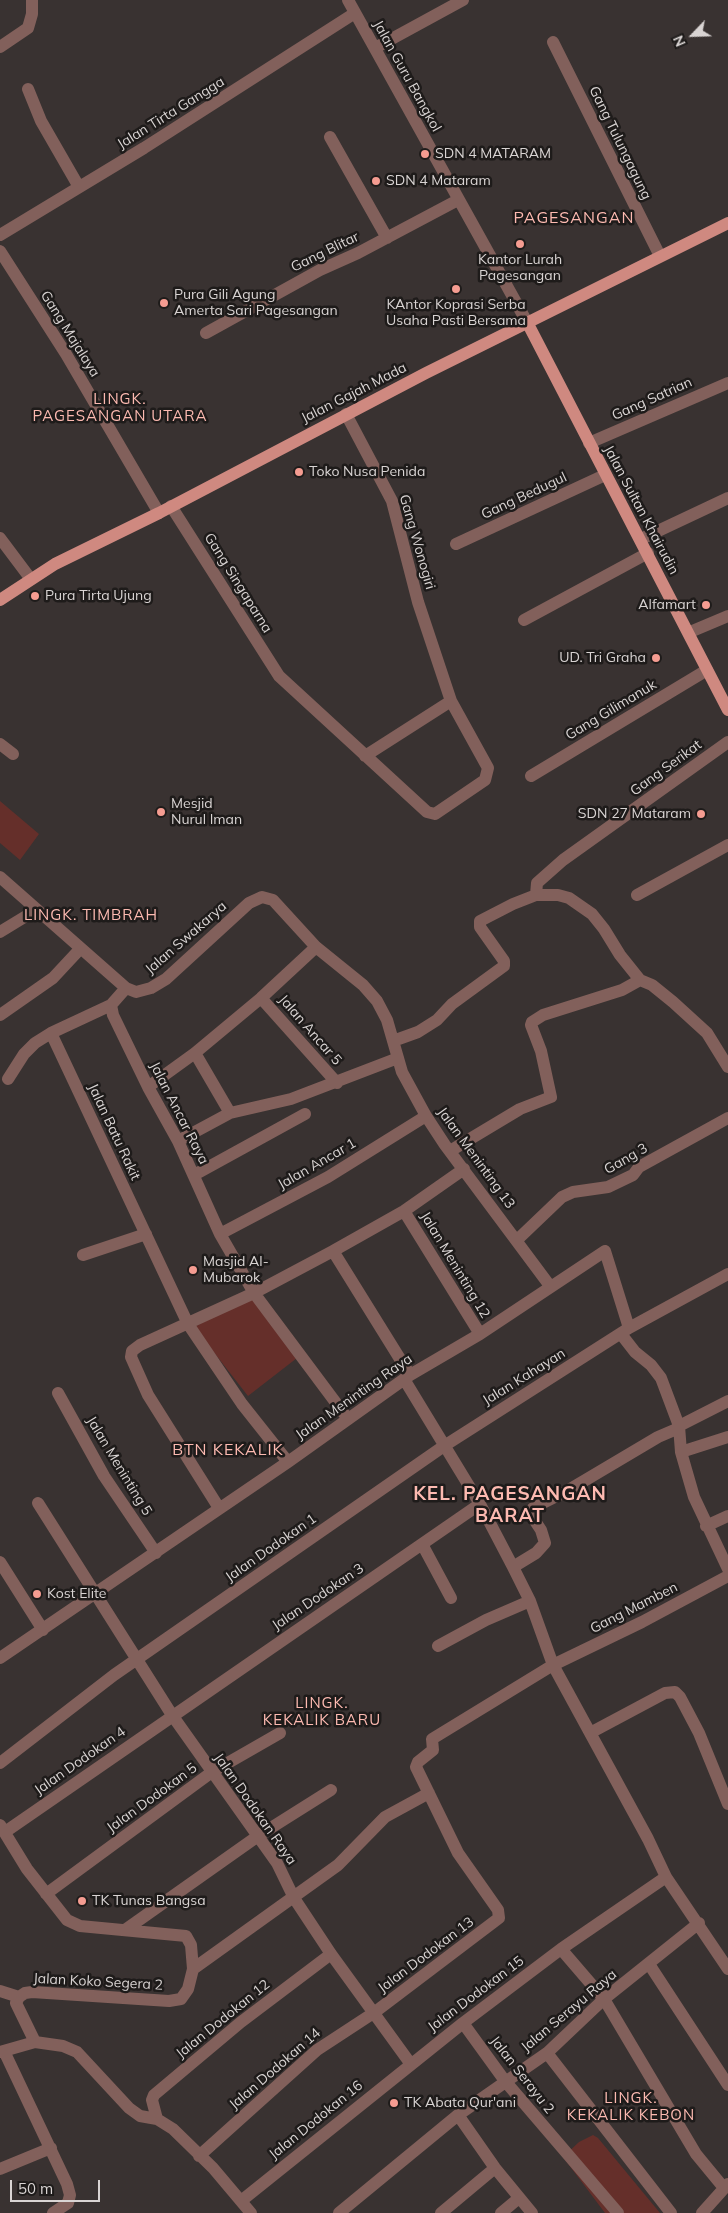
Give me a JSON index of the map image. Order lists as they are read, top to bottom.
{
  "streets": {
    "main road": ["Jalan Gajah Mada", "Jalan Sultan Khairudin"],
    "street": [
      "Jalan Guru Bangkol",
      "Jalan Tirta Gangga",
      "Gang Tulungagung",
      "Gang Blitar",
      "Gang Majalaya",
      "Gang Satrian",
      "Gang Bedugul",
      "Gang Wonogiri",
      "Gang Singaparna",
      "Gang Gilimanuk",
      "Gang Serikat",
      "Jalan Swakarya",
      "Jalan Ancar 5",
      "Jalan Ancar Raya",
      "Jalan Batu Rakit",
      "Jalan Meninting 13",
      "Gang 3",
      "Jalan Ancar 1",
      "Jalan Meninting 12",
      "Jalan Kahayan",
      "Jalan Meninting Raya",
      "Jalan Meninting 5",
      "Jalan Dodokan 1",
      "Jalan Dodokan 3",
      "Gang Mamben",
      "Jalan Dodokan 4",
      "Jalan Dodokan 5",
      "Jalan Dodokan Raya",
      "Jalan Dodokan 13",
      "Jalan Koko Segera 2",
      "Jalan Dodokan 15",
      "Jalan Serayu Raya",
      "Jalan Dodokan 12",
      "Jalan Dodokan 14",
      "Jalan Serayu 2",
      "Jalan Dodokan 16"
    ]
  },
  "crossings": [
    ["Jalan Guru Bangkol", "Jalan Tirta Gangga"],
    ["Jalan Guru Bangkol", "Gang Blitar"],
    ["Jalan Guru Bangkol", "Jalan Gajah Mada"],
    ["Jalan Guru Bangkol", "Jalan Sultan Khairudin"],
    ["Gang Tulungagung", "Jalan Gajah Mada"],
    ["Gang Majalaya", "Jalan Gajah Mada"],
    ["Jalan Gajah Mada", "Jalan Sultan Khairudin"],
    ["Jalan Gajah Mada", "Gang Wonogiri"],
    ["Jalan Gajah Mada", "Gang Singaparna"],
    ["Gang Satrian", "Jalan Sultan Khairudin"],
    ["Gang Bedugul", "Jalan Sultan Khairudin"],
    ["Jalan Sultan Khairudin", "Gang Gilimanuk"],
    ["Gang Wonogiri", "Gang Singaparna"],
    ["Jalan Swakarya", "Jalan Meninting 13"],
    ["Jalan Ancar 5", "Jalan Ancar Raya"],
    ["Jalan Ancar 5", "Jalan Meninting 13"],
    ["Jalan Ancar Raya", "Jalan Ancar 1"],
    ["Jalan Ancar Raya", "Jalan Meninting Raya"],
    ["Jalan Batu Rakit", "Jalan Meninting Raya"],
    ["Jalan Meninting 13", "Gang 3"],
    ["Jalan Meninting 13", "Jalan Ancar 1"],
    ["Jalan Meninting 13", "Jalan Meninting Raya"],
    ["Jalan Meninting 12", "Jalan Meninting Raya"],
    ["Jalan Kahayan", "Jalan Meninting Raya"],
    ["Jalan Kahayan", "Jalan Dodokan 1"],
    ["Jalan Meninting Raya", "Jalan Meninting 5"],
    ["Jalan Meninting Raya", "Jalan Dodokan Raya"],
    ["Jalan Dodokan 1", "Jalan Dodokan Raya"],
    ["Jalan Dodokan 3", "Jalan Dodokan 4"],
    ["Jalan Dodokan 3", "Jalan Dodokan Raya"],
    ["Gang Mamben", "Jalan Dodokan 13"],
    ["Jalan Dodokan 4", "Jalan Dodokan 5"],
    ["Jalan Dodokan 4", "Jalan Dodokan Raya"],
    ["Jalan Dodokan 4", "Jalan Koko Segera 2"],
    ["Jalan Dodokan 5", "Jalan Dodokan Raya"],
    ["Jalan Dodokan Raya", "Jalan Dodokan 13"],
    ["Jalan Dodokan Raya", "Jalan Dodokan 15"],
    ["Jalan Dodokan Raya", "Jalan Dodokan 12"],
    ["Jalan Dodokan Raya", "Jalan Dodokan 14"],
    ["Jalan Dodokan Raya", "Jalan Dodokan 16"],
    ["Jalan Dodokan 13", "Jalan Dodokan 14"],
    ["Jalan Dodokan 15", "Jalan Serayu 2"],
    ["Jalan Dodokan 15", "Jalan Dodokan 16"],
    ["Jalan Serayu Raya", "Jalan Serayu 2"]
  ],
  "districts": [
    "PAGESANGAN",
    "LINGK. PAGESANGAN UTARA",
    "LINGK. TIMBRAH",
    "BTN KEKALIK",
    "KEL. PAGESANGAN BARAT",
    "LINGK. KEKALIK BARU",
    "LINGK. KEKALIK KEBON"
  ],
  "places": [
    "SDN 4 MATARAM",
    "SDN 4 Mataram",
    "Kantor Lurah Pagesangan",
    "KAntor Koprasi Serba Usaha Pasti Bersama",
    "Pura Gili Agung Amerta Sari Pagesangan",
    "Toko Nusa Penida",
    "Pura Tirta Ujung",
    "Alfamart",
    "UD. Tri Graha",
    "Mesjid Nurul Iman",
    "SDN 27 Mataram",
    "Masjid Al- Mubarok",
    "Kost Elite",
    "TK Tunas Bangsa",
    "TK Abata Qur'ani"
  ],
  "scale_bar": "50 m",
  "north": "bottom left"
}
